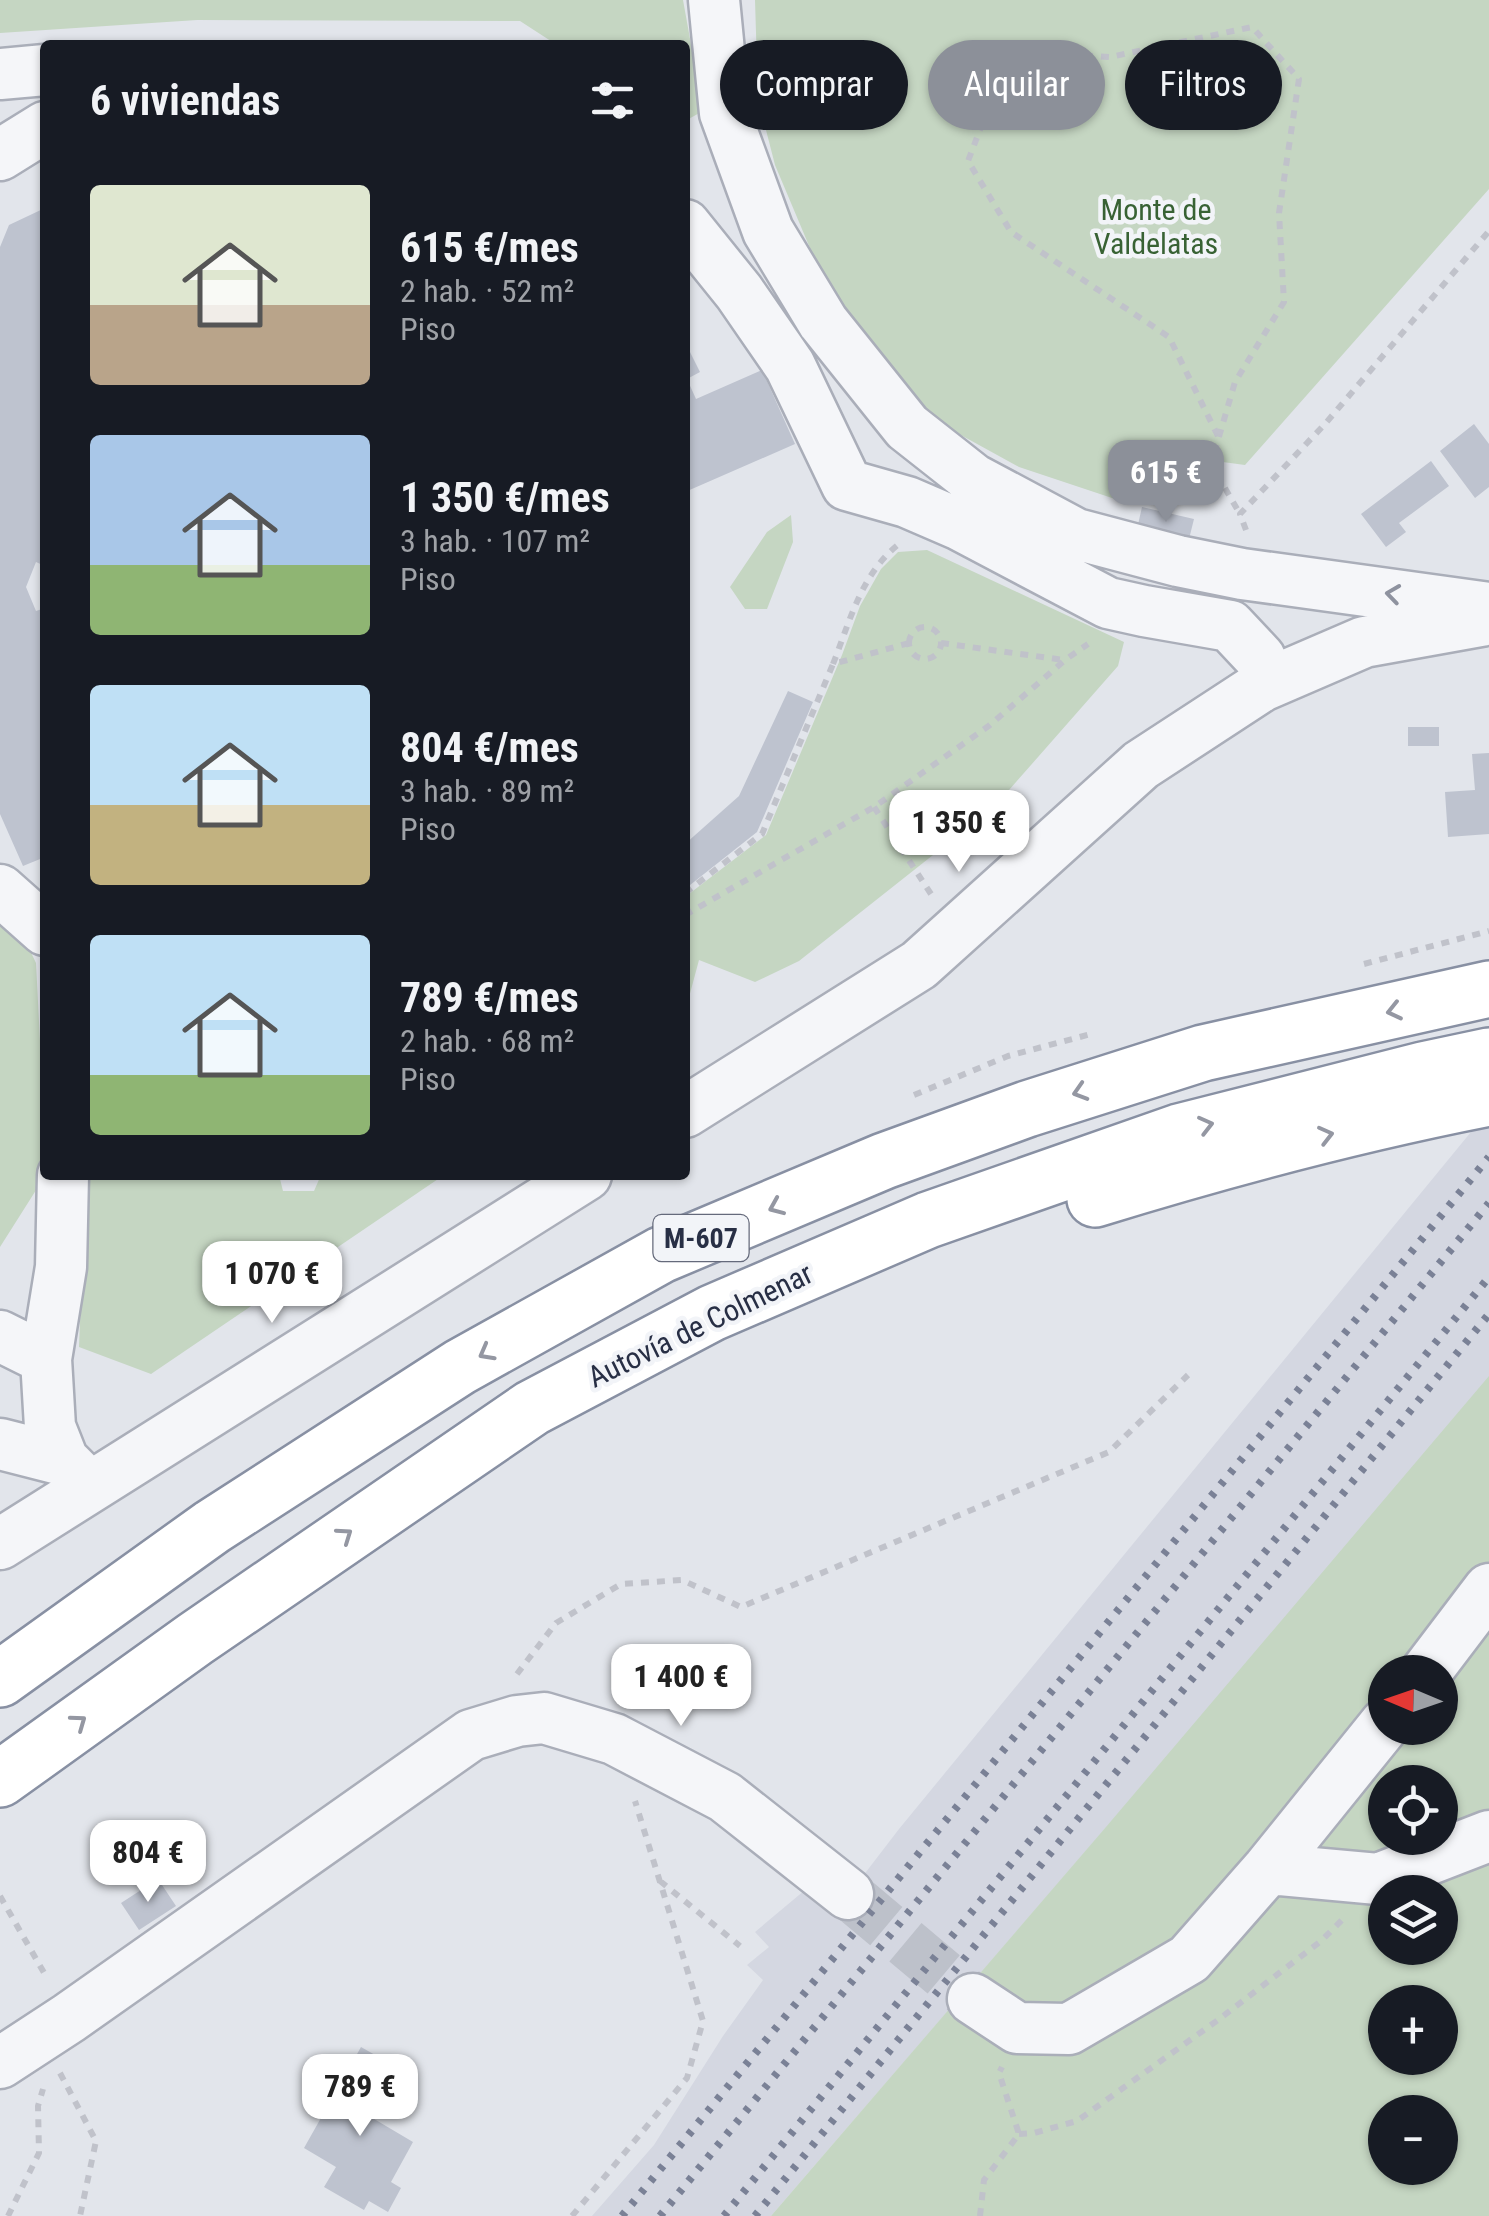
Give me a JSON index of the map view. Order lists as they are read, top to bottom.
{
  "streets": {
    "highway": ["M-607", "Autovía de Colmenar"]
  },
  "parks": ["Monte de Valdelatas"],
  "north": "left",
  "page": {
    "chip": ["Comprar", "Alquilar", "Filtros"],
    "heading": "6 viviendas",
    "list": [
      {
        "name": "615 €/mes",
        "note": "2 hab. · 52 m² · Piso"
      },
      {
        "name": "1 350 €/mes",
        "note": "3 hab. · 107 m² · Piso"
      },
      {
        "name": "804 €/mes",
        "note": "3 hab. · 89 m² · Piso"
      },
      {
        "name": "789 €/mes",
        "note": "2 hab. · 68 m² · Piso"
      }
    ],
    "price": [
      "615 €",
      "1 350 €",
      "1 070 €",
      "1 400 €",
      "804 €",
      "789 €"
    ],
    "map_buttons": ["+", "−"]
  }
}
